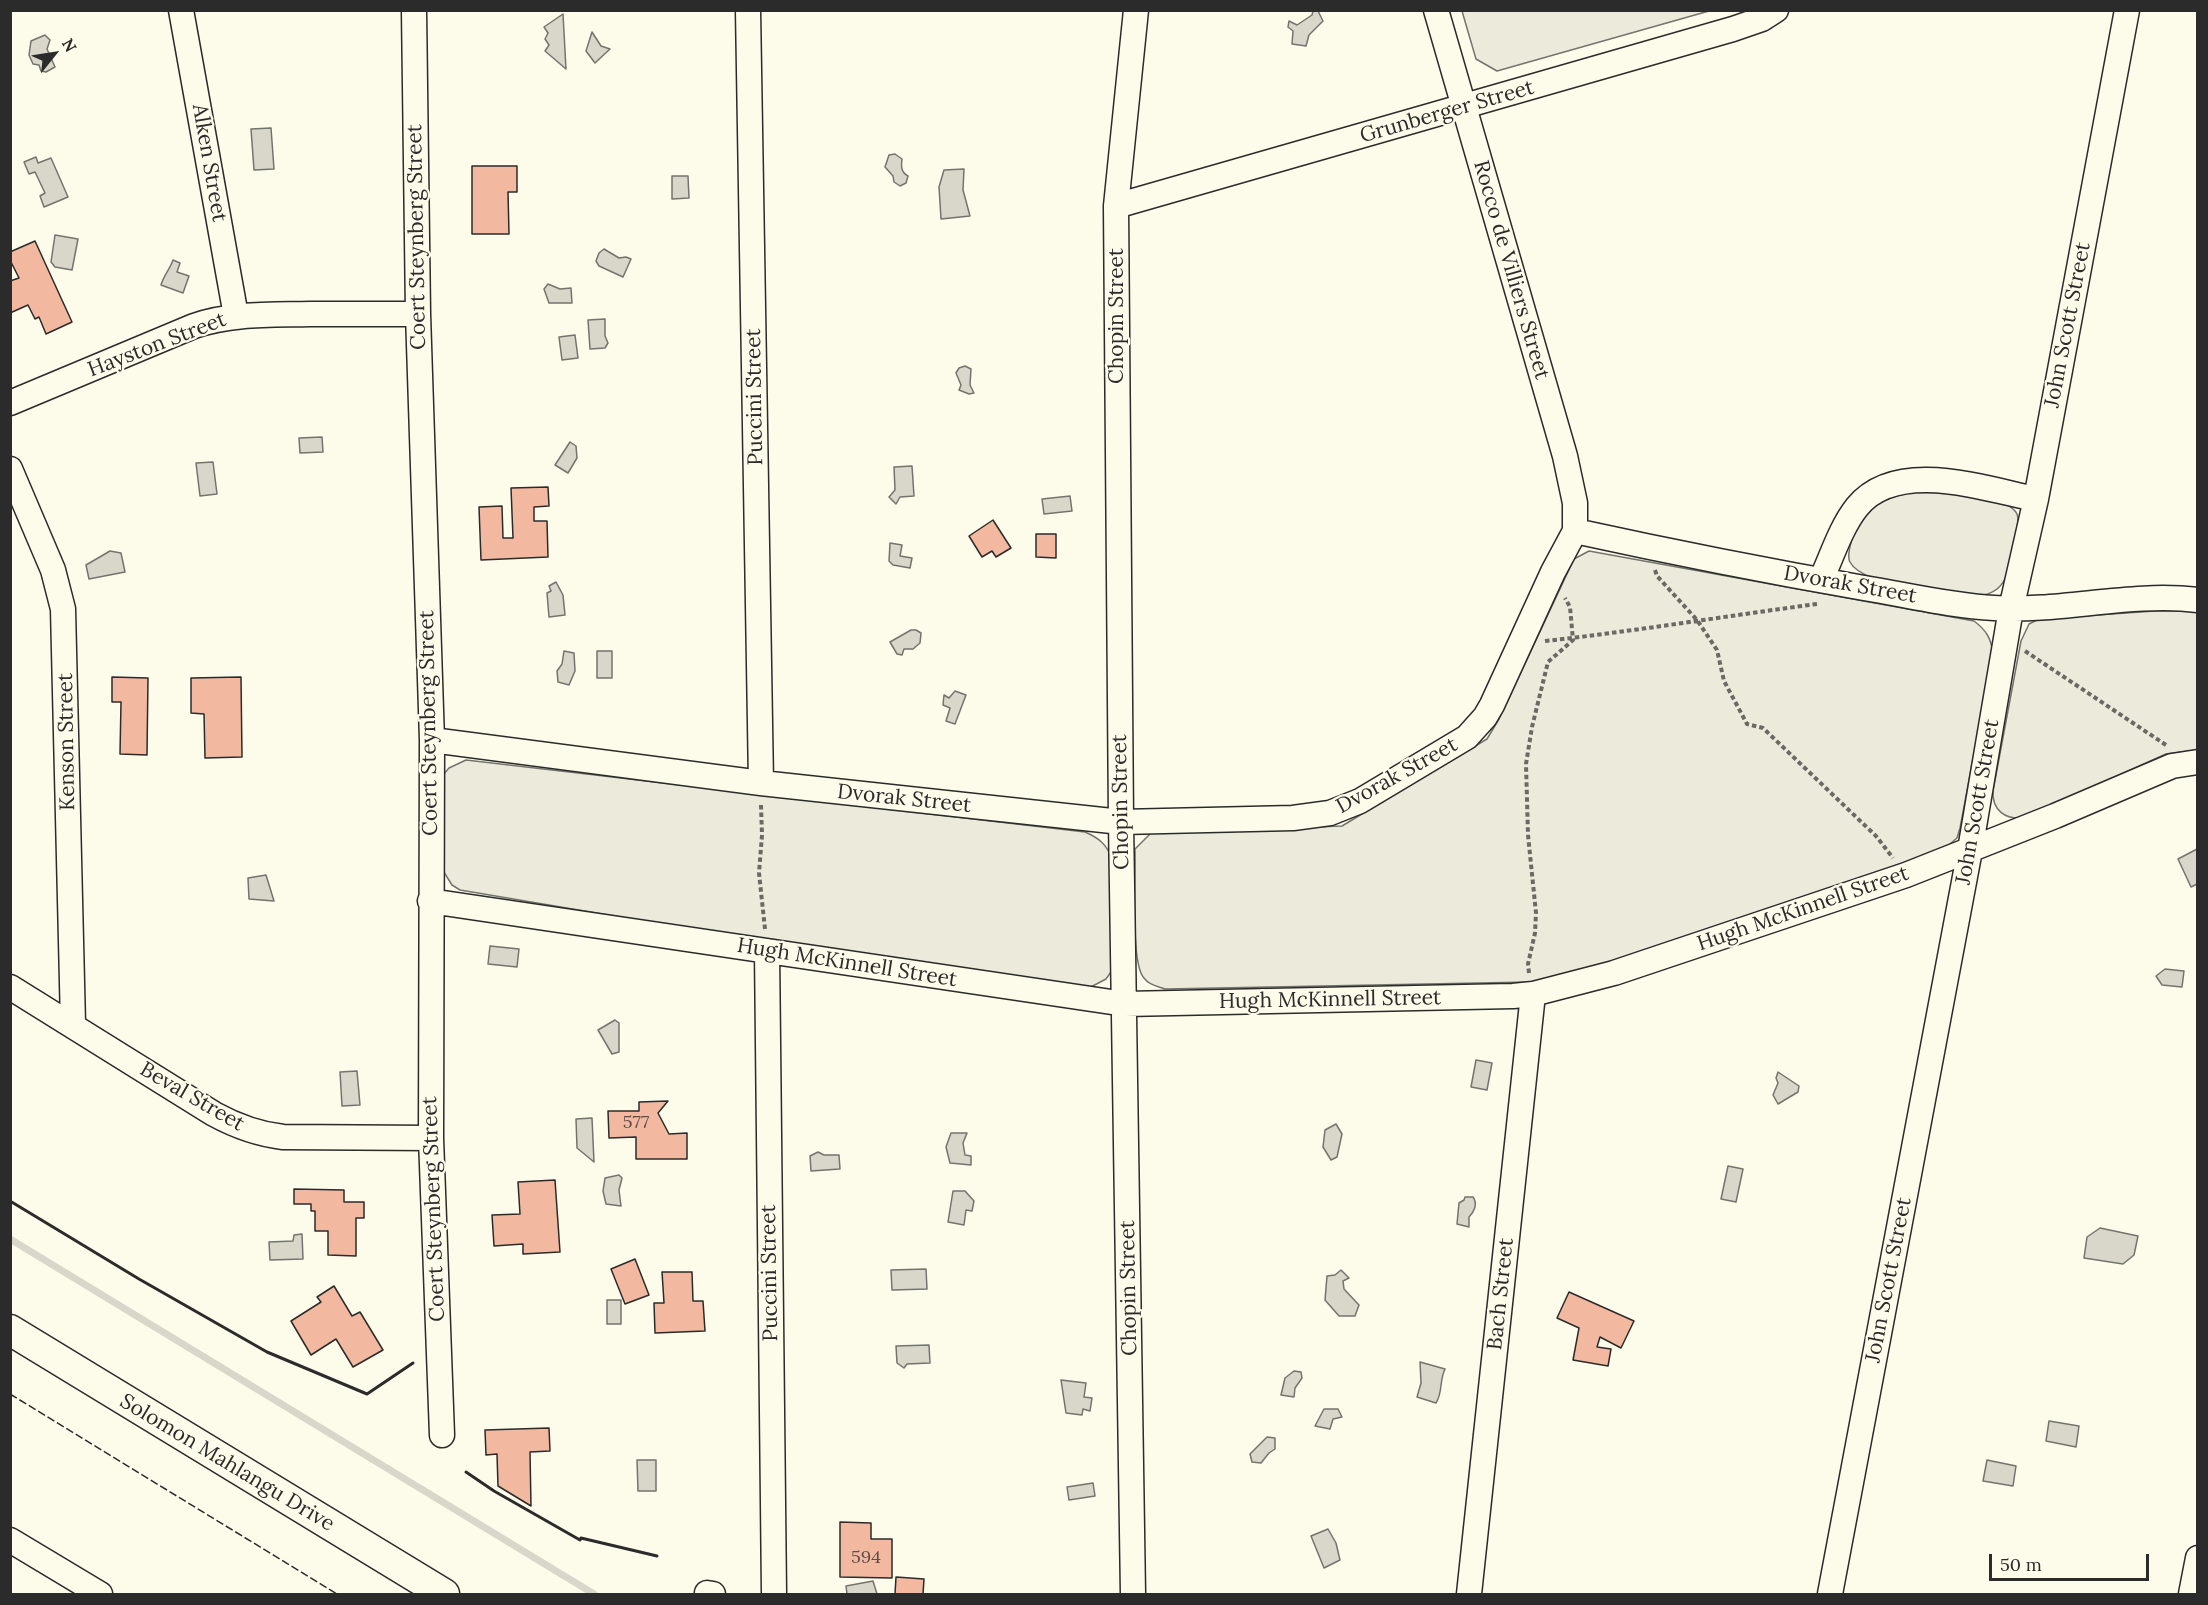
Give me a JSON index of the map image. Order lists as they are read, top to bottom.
{
  "streets": {
    "main road": ["Solomon Mahlangu Drive"],
    "street": [
      "Grunberger Street",
      "Alken Street",
      "Coert Steynberg Street",
      "Rocco de Villiers Street",
      "Chopin Street",
      "John Scott Street",
      "Hayston Street",
      "Puccini Street",
      "Dvorak Street",
      "Kenson Street",
      "Hugh McKinnell Street",
      "Beval Street",
      "Bach Street"
    ]
  },
  "crossings": [
    ["Grunberger Street", "Rocco de Villiers Street"],
    ["Grunberger Street", "Chopin Street"],
    ["Alken Street", "Hayston Street"],
    ["Coert Steynberg Street", "Hayston Street"],
    ["Coert Steynberg Street", "Dvorak Street"],
    ["Coert Steynberg Street", "Hugh McKinnell Street"],
    ["Coert Steynberg Street", "Beval Street"],
    ["Rocco de Villiers Street", "Dvorak Street"],
    ["Chopin Street", "Dvorak Street"],
    ["Chopin Street", "Hugh McKinnell Street"],
    ["John Scott Street", "Dvorak Street"],
    ["John Scott Street", "Hugh McKinnell Street"],
    ["Puccini Street", "Dvorak Street"],
    ["Puccini Street", "Hugh McKinnell Street"],
    ["Kenson Street", "Beval Street"],
    ["Hugh McKinnell Street", "Bach Street"]
  ],
  "house_numbers": ["577", "594"],
  "scale_bar": "50 m",
  "north": "top right"
}
